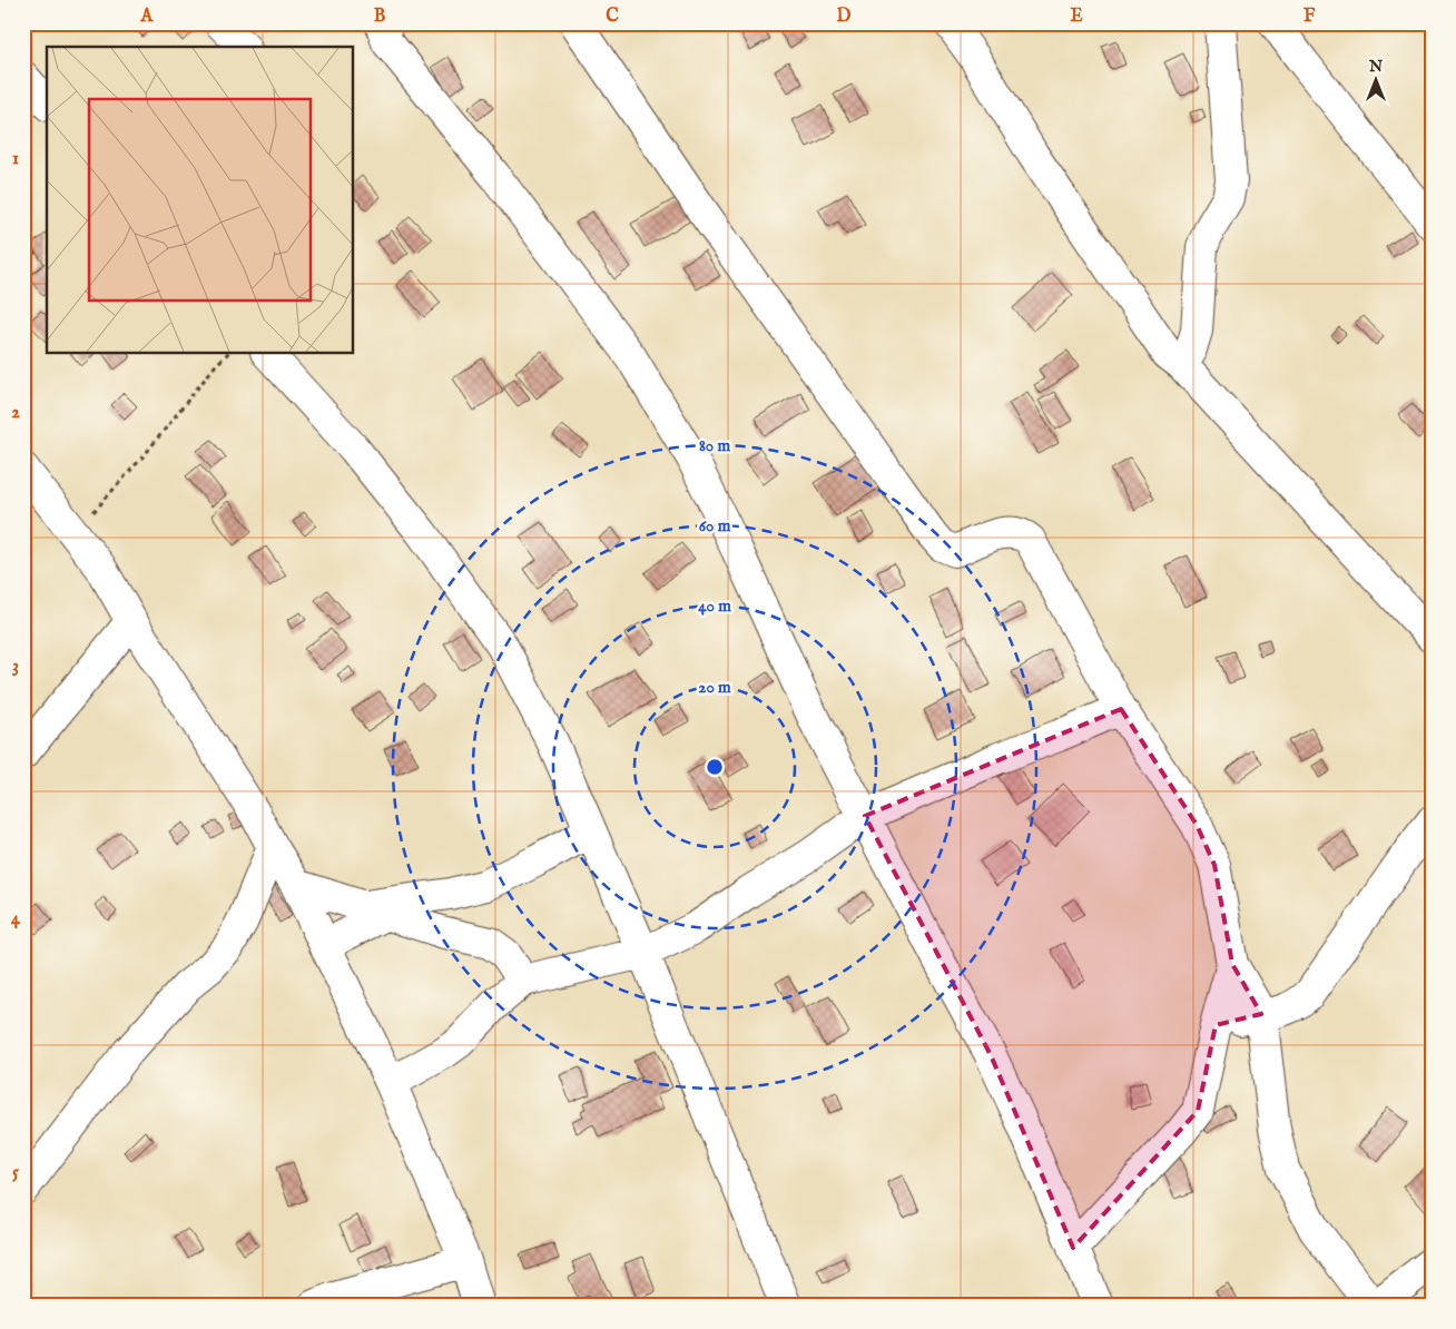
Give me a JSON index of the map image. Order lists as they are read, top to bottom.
{
  "north": "top",
  "grid": {
    "columns": [
      "A",
      "B",
      "C",
      "D",
      "E",
      "F"
    ],
    "rows": [
      "1",
      "2",
      "3",
      "4",
      "5"
    ]
  },
  "rings": [
    "80 m",
    "60 m",
    "40 m",
    "20 m"
  ]
}
